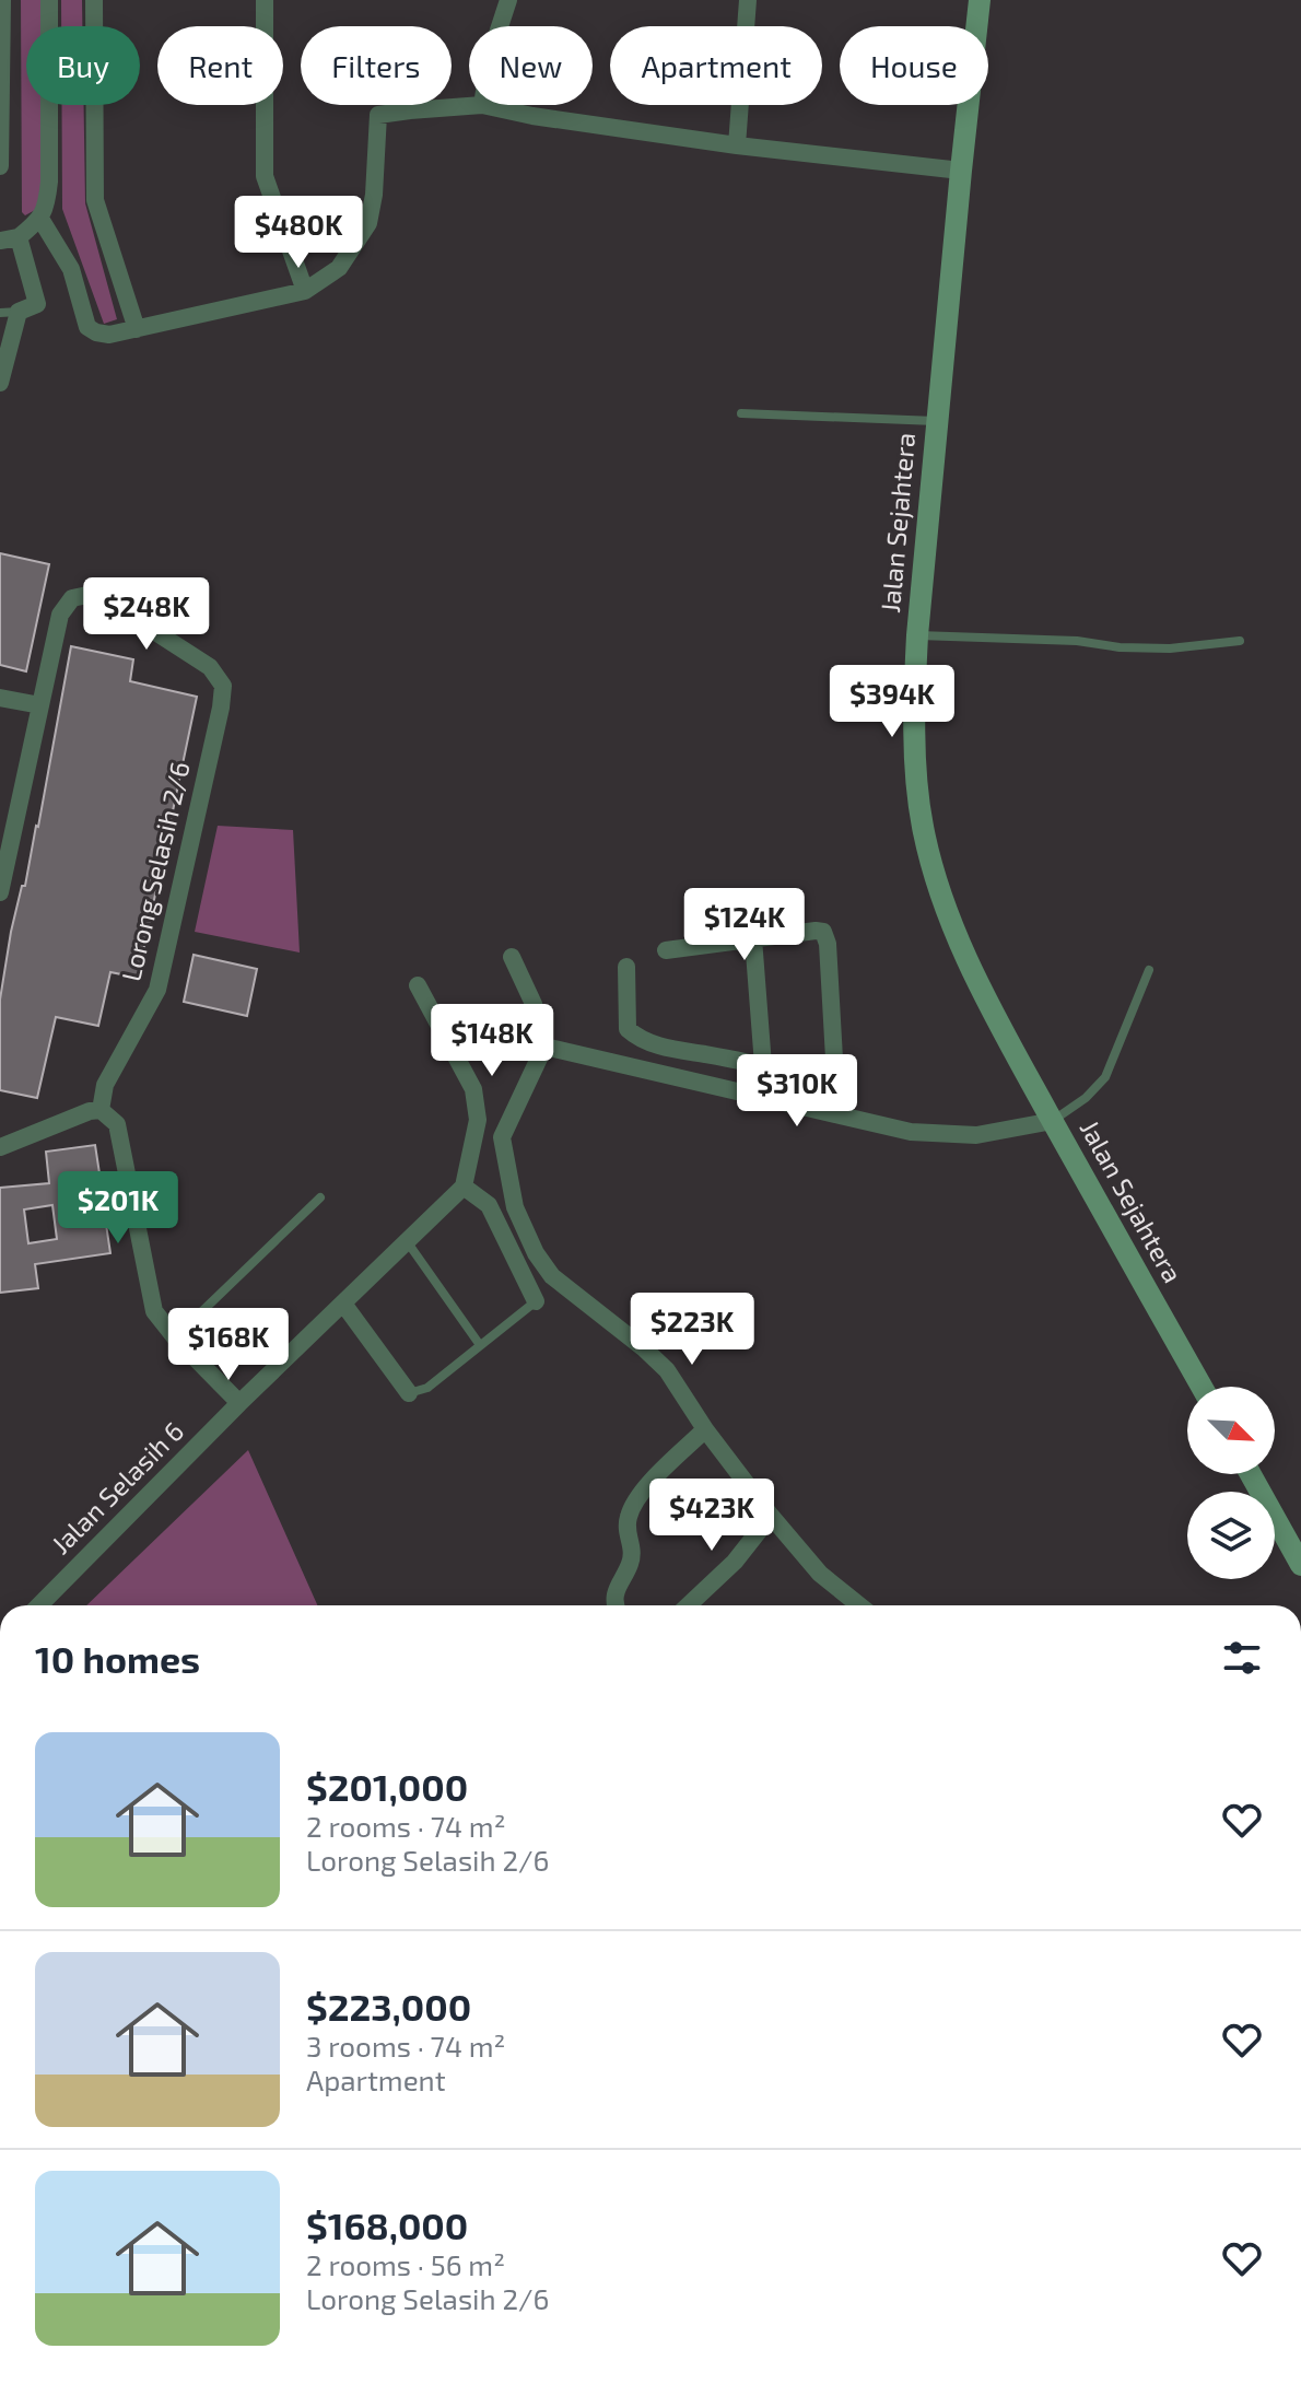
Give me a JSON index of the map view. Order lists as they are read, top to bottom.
{
  "streets": {
    "main road": ["Jalan Sejahtera"],
    "street": ["Lorong Selasih 2/6", "Jalan Selasih 6"]
  },
  "north": "bottom right",
  "page": {
    "chip": [
      "Buy",
      "Rent",
      "Filters",
      "New",
      "Apartment",
      "House"
    ],
    "price": [
      "$480K",
      "$248K",
      "$394K",
      "$124K",
      "$148K",
      "$310K",
      "$201K",
      "$223K",
      "$168K",
      "$423K"
    ],
    "heading": "10 homes",
    "list": [
      {
        "name": "$201,000",
        "note": "2 rooms · 74 m² · Lorong Selasih 2/6"
      },
      {
        "name": "$223,000",
        "note": "3 rooms · 74 m² · Apartment"
      },
      {
        "name": "$168,000",
        "note": "2 rooms · 56 m² · Lorong Selasih 2/6"
      }
    ]
  }
}
